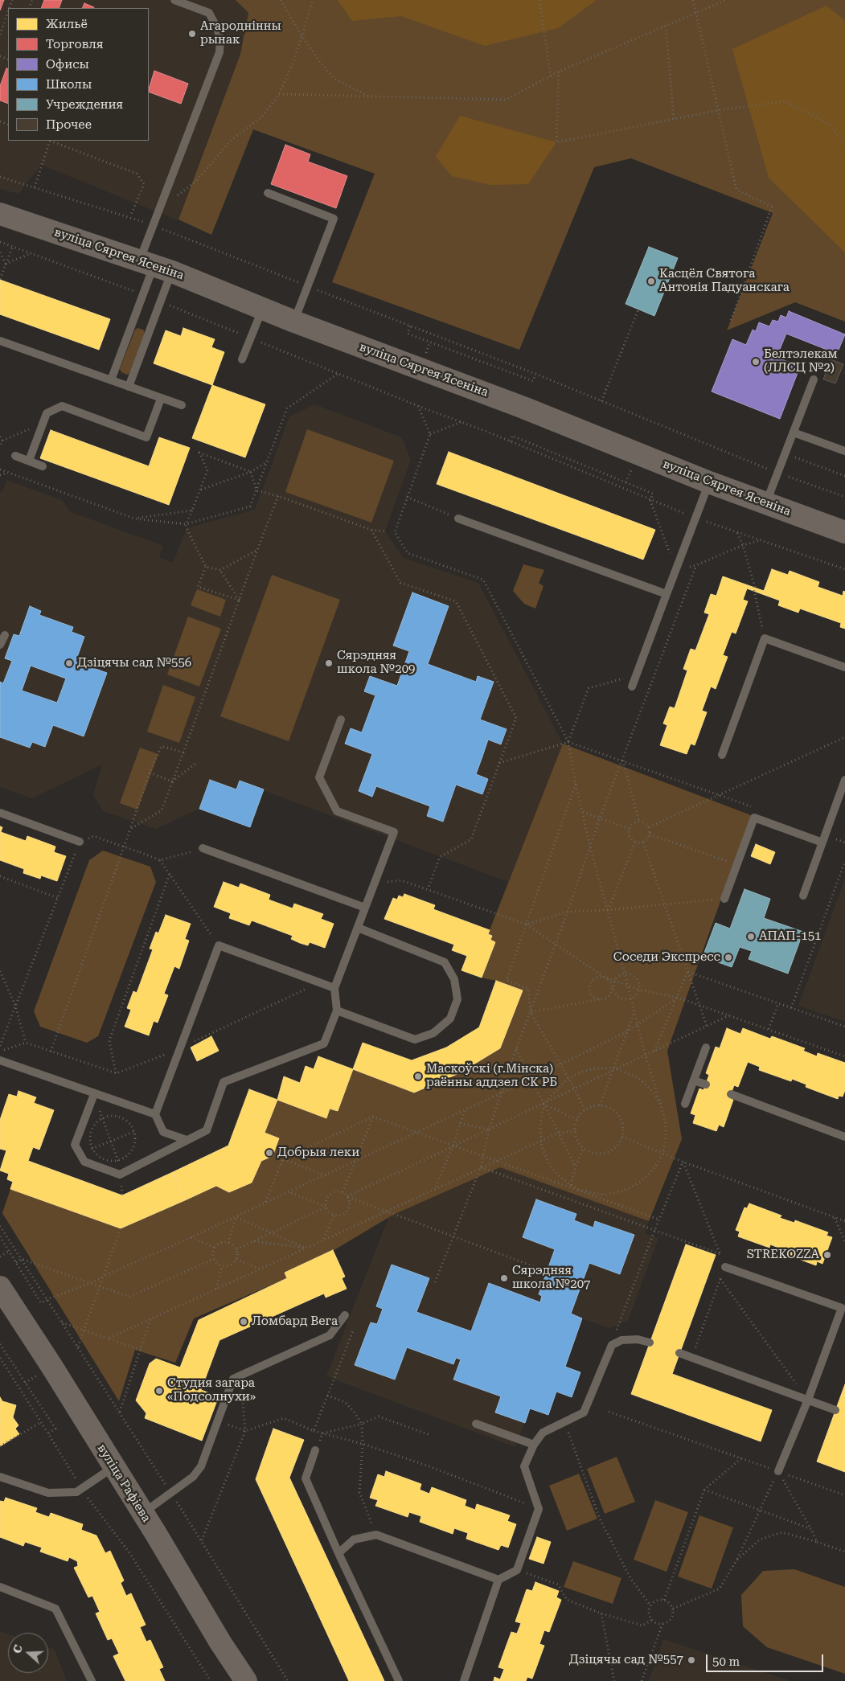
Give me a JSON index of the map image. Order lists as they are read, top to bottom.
{
  "streets": {
    "main road": ["вуліца Сяргея Ясеніна", "вуліца Рафіева"]
  },
  "places": [
    "Агароднінны рынак",
    "Касцёл Святога Антонія Падуанскага",
    "Белтэлекам (ЛЛСЦ №2)",
    "Дзіцячы сад №556",
    "Сярэдняя школа №209",
    "АПАП-151",
    "Соседи Экспресс",
    "Маскоўскі (г.Мінска) раённы аддзел СК РБ",
    "Добрыя леки",
    "STREKOZZA",
    "Сярэдняя школа №207",
    "Ломбард Вега",
    "Студия загара «Подсолнухи»",
    "Дзіцячы сад №557"
  ],
  "legend": [
    "Жильё",
    "Торговля",
    "Офисы",
    "Школы",
    "Учреждения",
    "Прочее"
  ],
  "scale_bar": "50 m",
  "north": "left"
}
